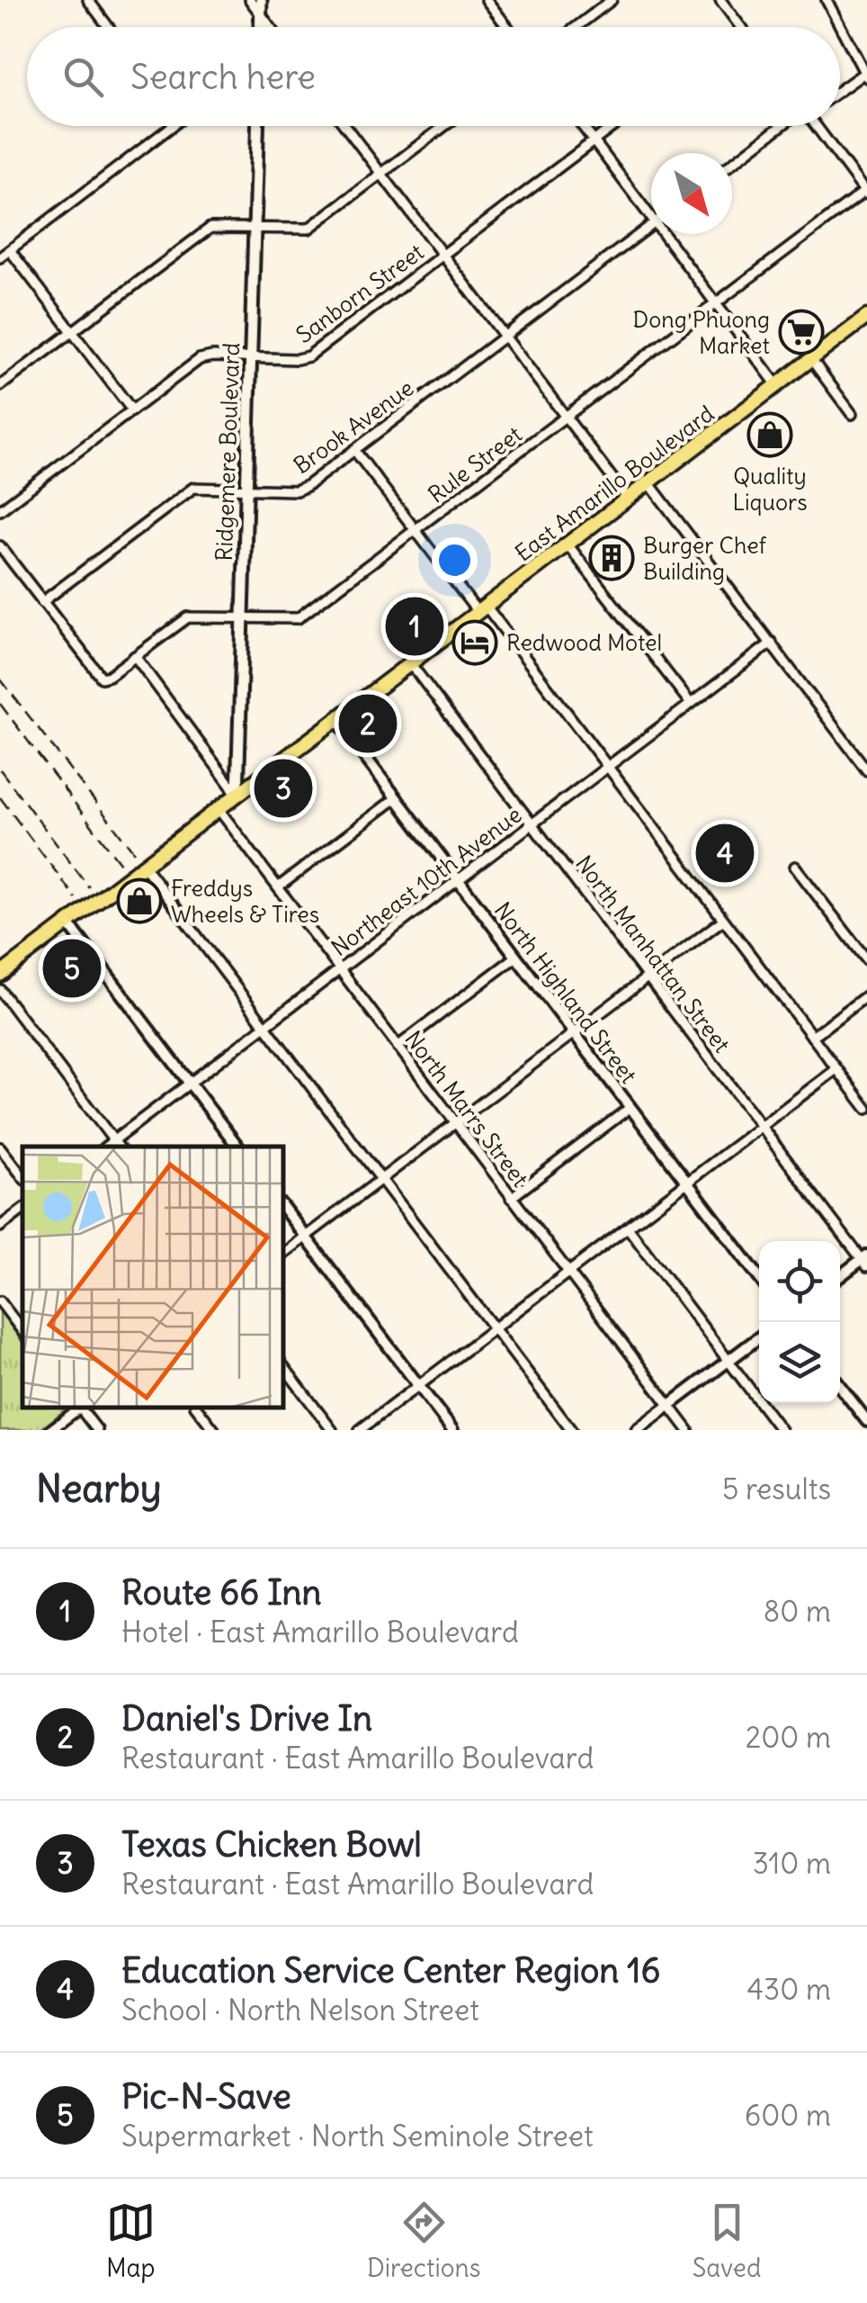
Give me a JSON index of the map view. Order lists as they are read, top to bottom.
{
  "streets": {
    "highway": ["East Amarillo Boulevard"],
    "main road": ["Ridgemere Boulevard"],
    "street": [
      "Sanborn Street",
      "Brook Avenue",
      "Rule Street",
      "Northeast 10th Avenue",
      "North Manhattan Street",
      "North Highland Street",
      "North Marrs Street"
    ]
  },
  "crossings": [
    ["Sanborn Street", "Ridgemere Boulevard"],
    ["Brook Avenue", "Ridgemere Boulevard"],
    ["Brook Avenue", "Rule Street"],
    ["Ridgemere Boulevard", "Rule Street"],
    ["Ridgemere Boulevard", "East Amarillo Boulevard"],
    ["East Amarillo Boulevard", "North Manhattan Street"],
    ["East Amarillo Boulevard", "North Highland Street"],
    ["East Amarillo Boulevard", "North Marrs Street"],
    ["Northeast 10th Avenue", "North Manhattan Street"],
    ["Northeast 10th Avenue", "North Highland Street"],
    ["Northeast 10th Avenue", "North Marrs Street"]
  ],
  "places": {
    "supermarket": ["Dong Phuong Market"],
    "shop": ["Quality Liquors", "Freddys Wheels & Tires"],
    "building": ["Burger Chef Building"],
    "hotel": ["Redwood Motel"]
  },
  "north": "bottom right",
  "page": {
    "search": "Search here",
    "pins": [
      "1",
      "2",
      "3",
      "4",
      "5"
    ],
    "heading": ["Nearby", "5 results"],
    "list": [
      {
        "mark": "1",
        "name": "Route 66 Inn",
        "note": "Hotel · East Amarillo Boulevard",
        "value": "80 m"
      },
      {
        "mark": "2",
        "name": "Daniel's Drive In",
        "note": "Restaurant · East Amarillo Boulevard",
        "value": "200 m"
      },
      {
        "mark": "3",
        "name": "Texas Chicken Bowl",
        "note": "Restaurant · East Amarillo Boulevard",
        "value": "310 m"
      },
      {
        "mark": "4",
        "name": "Education Service Center Region 16",
        "note": "School · North Nelson Street",
        "value": "430 m"
      },
      {
        "mark": "5",
        "name": "Pic-N-Save",
        "note": "Supermarket · North Seminole Street",
        "value": "600 m"
      }
    ],
    "nav": ["Map", "Directions", "Saved"]
  }
}
